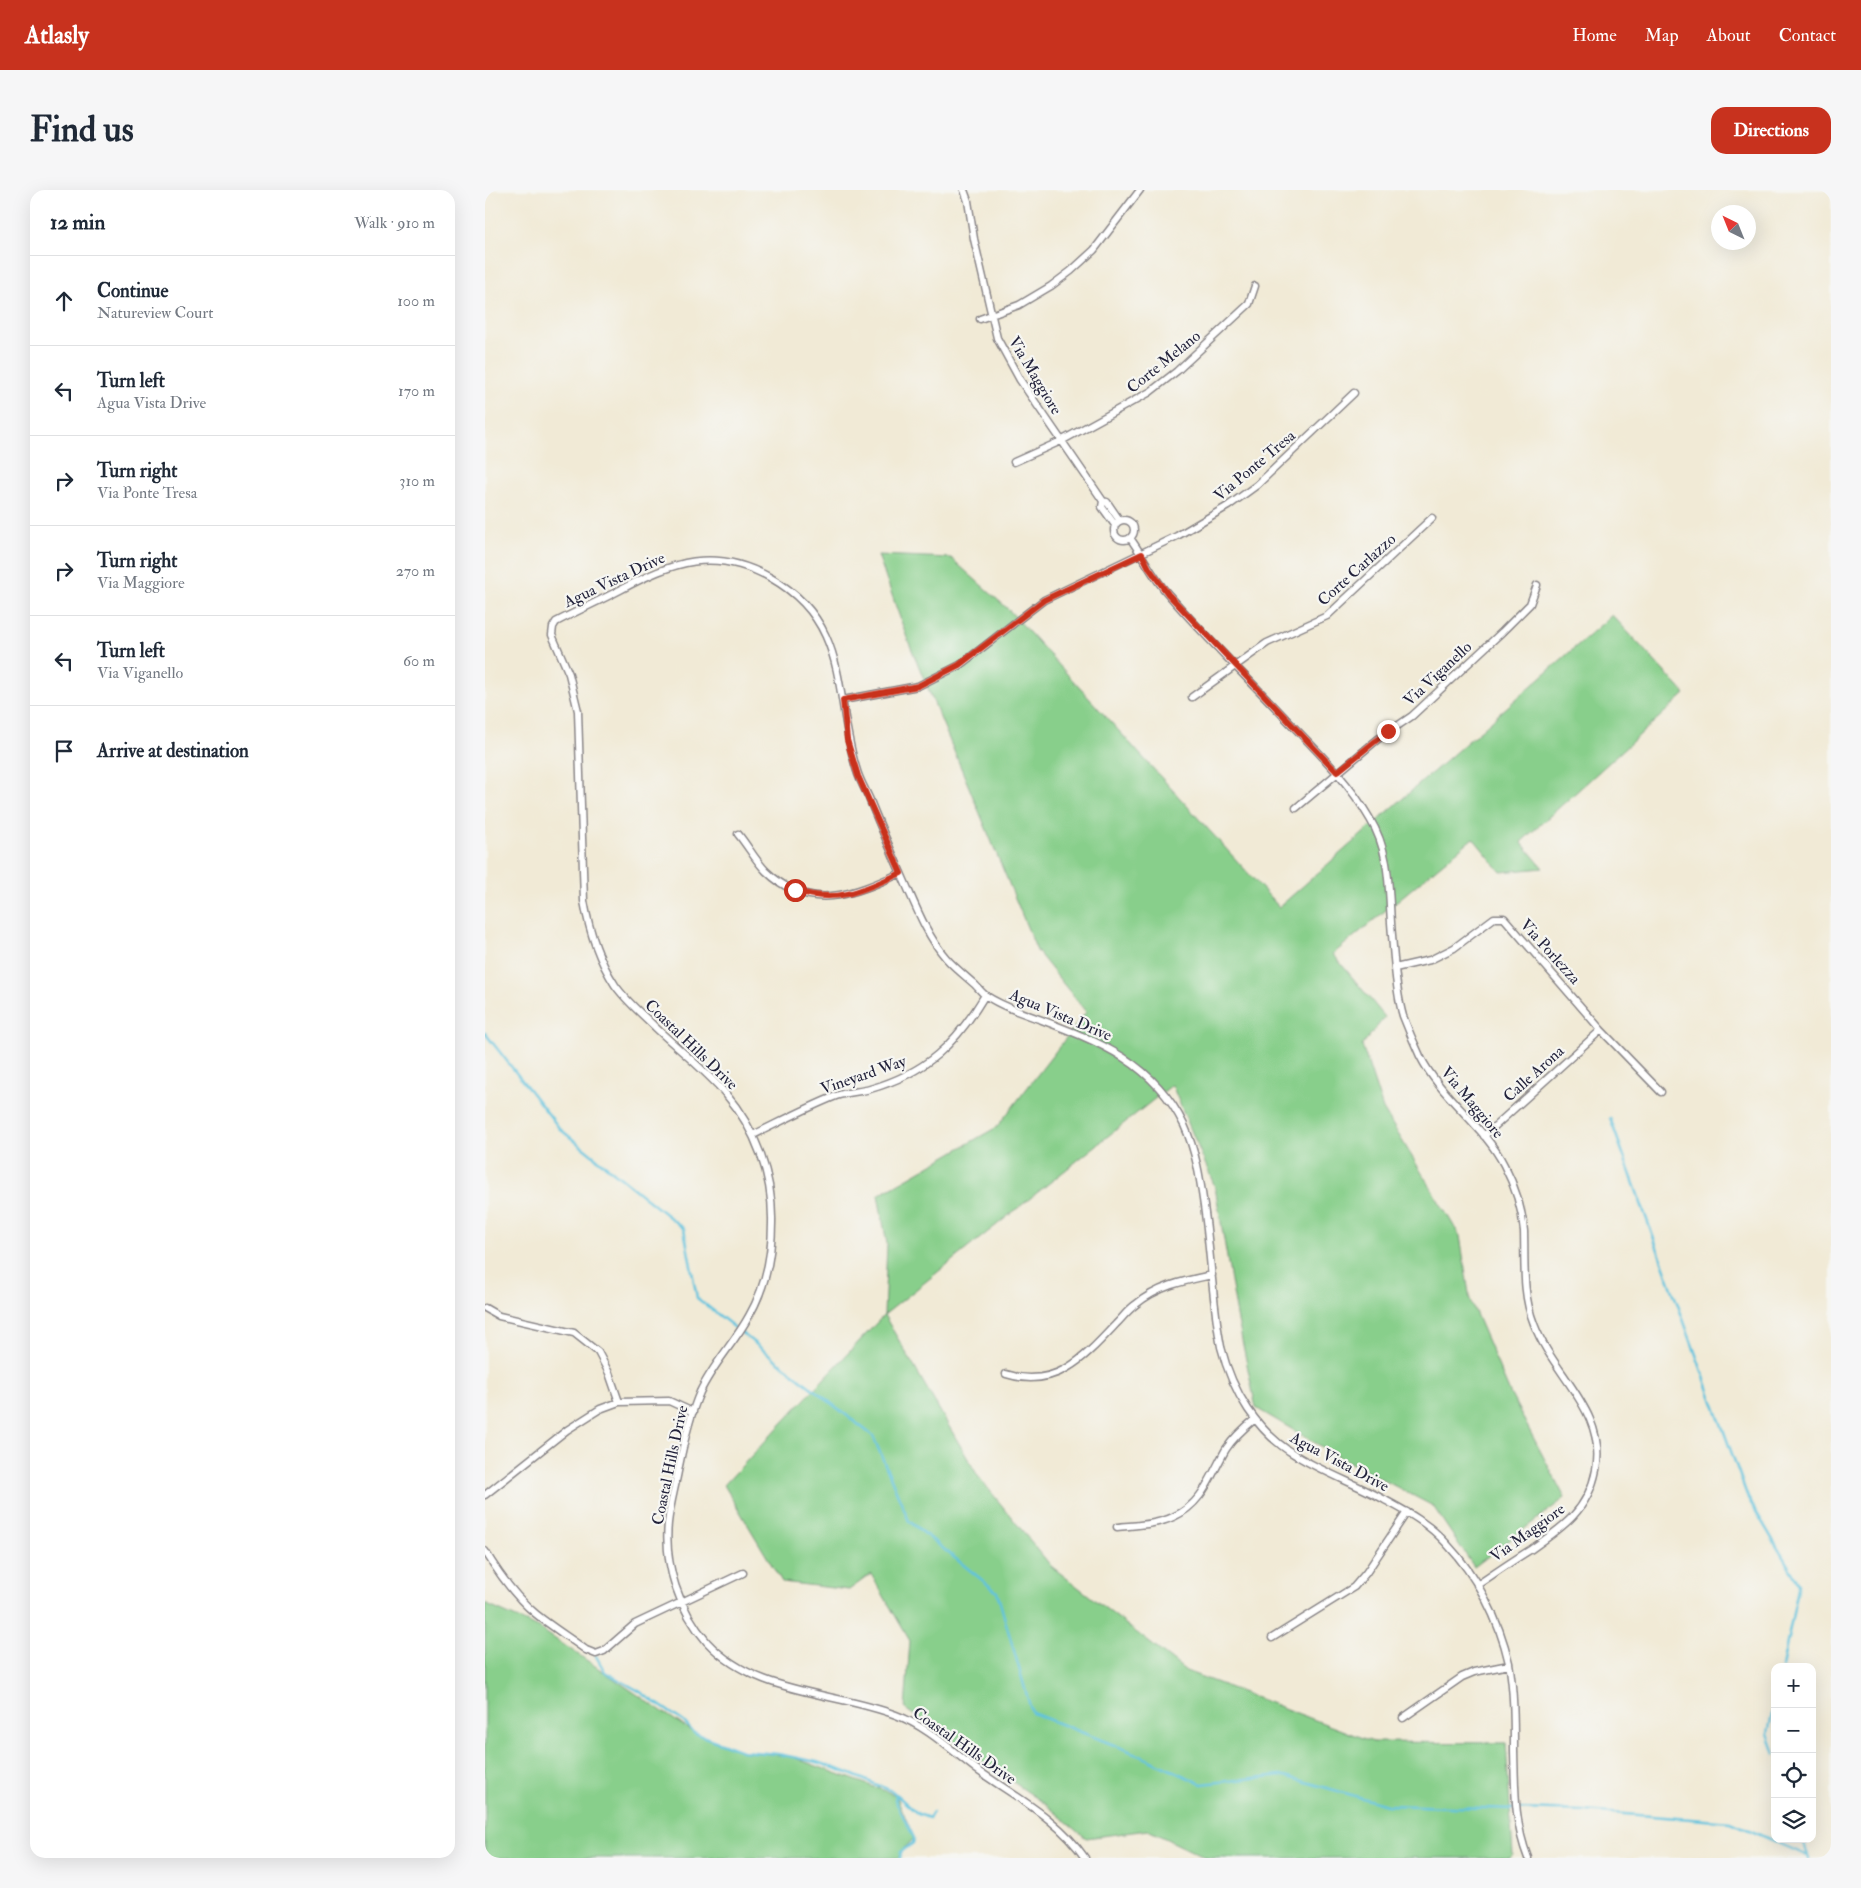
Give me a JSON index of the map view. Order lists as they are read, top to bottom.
{
  "streets": {
    "street": [
      "Corte Melano",
      "Via Maggiore",
      "Via Ponte Tresa",
      "Corte Carlazzo",
      "Agua Vista Drive",
      "Via Viganello",
      "Via Porlezza",
      "Coastal Hills Drive",
      "Calle Arona",
      "Vineyard Way"
    ]
  },
  "crossings": [
    ["Corte Melano", "Via Maggiore"],
    ["Via Maggiore", "Via Ponte Tresa"],
    ["Via Maggiore", "Corte Carlazzo"],
    ["Via Maggiore", "Agua Vista Drive"],
    ["Via Maggiore", "Via Viganello"],
    ["Via Maggiore", "Via Porlezza"],
    ["Via Maggiore", "Calle Arona"],
    ["Via Ponte Tresa", "Agua Vista Drive"],
    ["Agua Vista Drive", "Coastal Hills Drive"],
    ["Agua Vista Drive", "Vineyard Way"],
    ["Via Porlezza", "Calle Arona"],
    ["Coastal Hills Drive", "Vineyard Way"]
  ],
  "north": "top left",
  "page": {
    "header": "Atlasly",
    "nav": [
      "Home",
      "Map",
      "About",
      "Contact"
    ],
    "buttons": "Directions",
    "title": "Find us",
    "heading": ["12 min", "Walk · 910 m"],
    "list": [
      ["Continue", "Natureview Court", "100 m"],
      ["Turn left", "Agua Vista Drive", "170 m"],
      ["Turn right", "Via Ponte Tresa", "310 m"],
      ["Turn right", "Via Maggiore", "270 m"],
      ["Turn left", "Via Viganello", "60 m"],
      "Arrive at destination"
    ],
    "map_buttons": ["+", "−"]
  }
}
